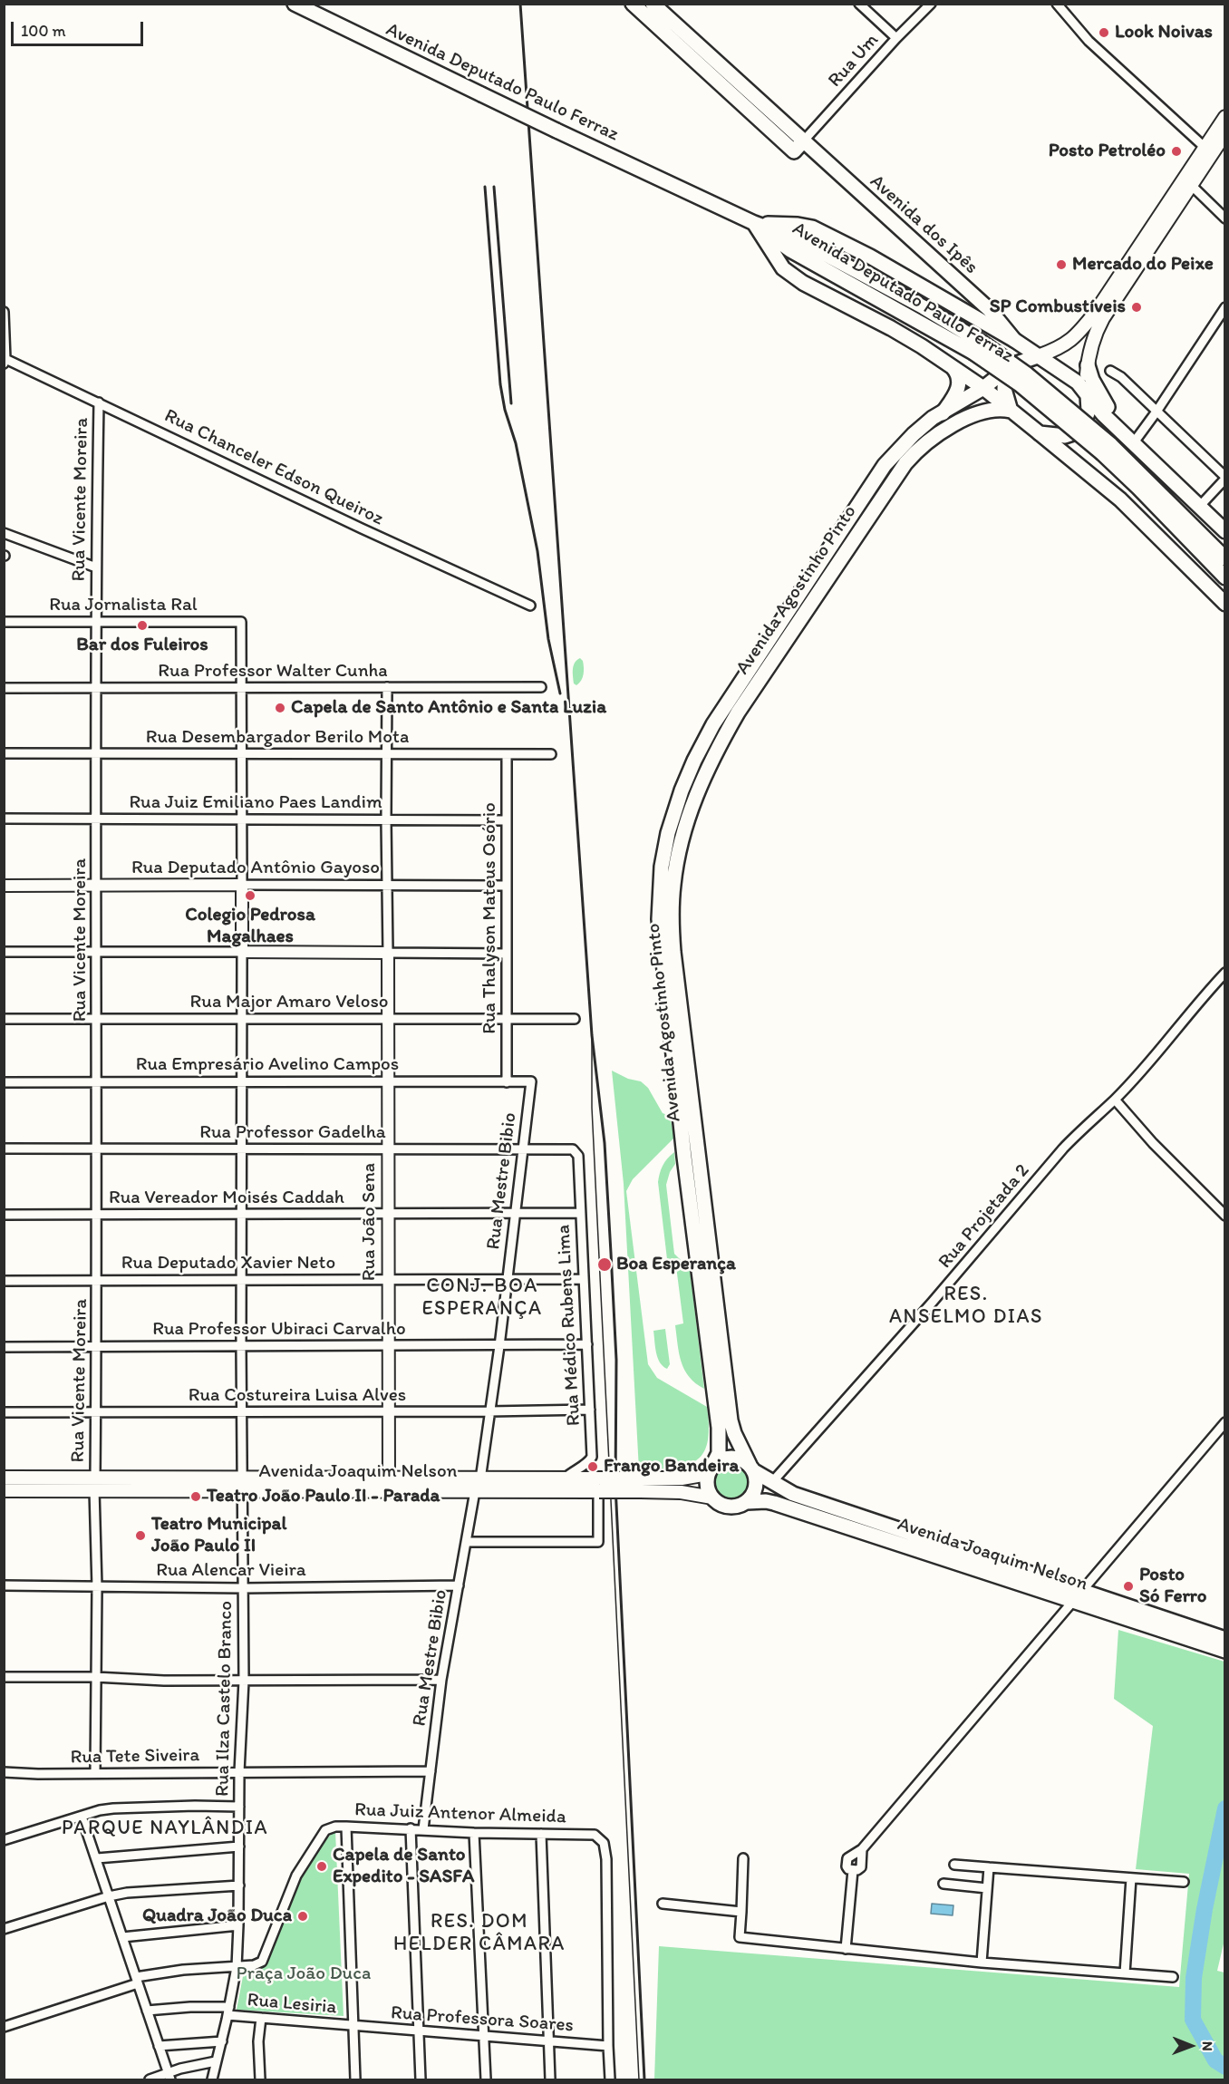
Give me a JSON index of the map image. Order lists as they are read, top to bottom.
{
  "streets": {
    "main road": [
      "Avenida Deputado Paulo Ferraz",
      "Avenida dos Ipês",
      "Avenida Agostinho Pinto",
      "Avenida Joaquim Nelson"
    ],
    "street": [
      "Rua Um",
      "Rua Chanceler Edson Queiroz",
      "Rua Vicente Moreira",
      "Rua Jornalista Ral",
      "Rua Professor Walter Cunha",
      "Rua Desembargador Berilo Mota",
      "Rua Juiz Emiliano Paes Landim",
      "Rua Deputado Antônio Gayoso",
      "Rua Thalyson Mateus Osório",
      "Rua Major Amaro Veloso",
      "Rua Empresário Avelino Campos",
      "Rua Professor Gadelha",
      "Rua Mestre Bibio",
      "Rua Vereador Moisés Caddah",
      "Rua Projetada 2",
      "Rua João Sena",
      "Rua Deputado Xavier Neto",
      "Rua Médico Rubens Lima",
      "Rua Professor Ubiraci Carvalho",
      "Rua Costureira Luisa Alves",
      "Rua Alencar Vieira",
      "Rua Ilza Castelo Branco",
      "Rua Tete Siveira",
      "Rua Juiz Antenor Almeida",
      "Rua Lesiria",
      "Rua Professora Soares"
    ]
  },
  "crossings": [
    ["Rua Um", "Avenida dos Ipês"],
    ["Rua Chanceler Edson Queiroz", "Rua Vicente Moreira"],
    ["Rua Vicente Moreira", "Rua Jornalista Ral"],
    ["Rua Vicente Moreira", "Rua Professor Walter Cunha"],
    ["Rua Vicente Moreira", "Rua Desembargador Berilo Mota"],
    ["Rua Vicente Moreira", "Rua Juiz Emiliano Paes Landim"],
    ["Rua Vicente Moreira", "Rua Deputado Antônio Gayoso"],
    ["Rua Vicente Moreira", "Rua Major Amaro Veloso"],
    ["Rua Vicente Moreira", "Rua Empresário Avelino Campos"],
    ["Rua Vicente Moreira", "Rua Professor Gadelha"],
    ["Rua Vicente Moreira", "Rua Vereador Moisés Caddah"],
    ["Rua Vicente Moreira", "Rua Deputado Xavier Neto"],
    ["Rua Vicente Moreira", "Rua Professor Ubiraci Carvalho"],
    ["Rua Vicente Moreira", "Rua Costureira Luisa Alves"],
    ["Rua Vicente Moreira", "Avenida Joaquim Nelson"],
    ["Rua Vicente Moreira", "Rua Alencar Vieira"],
    ["Rua Vicente Moreira", "Rua Tete Siveira"],
    ["Avenida Agostinho Pinto", "Avenida Joaquim Nelson"],
    ["Rua Jornalista Ral", "Rua Professor Walter Cunha"],
    ["Rua Desembargador Berilo Mota", "Rua Thalyson Mateus Osório"],
    ["Rua Juiz Emiliano Paes Landim", "Rua Thalyson Mateus Osório"],
    ["Rua Deputado Antônio Gayoso", "Rua Thalyson Mateus Osório"],
    ["Rua Thalyson Mateus Osório", "Rua Major Amaro Veloso"],
    ["Rua Thalyson Mateus Osório", "Rua Empresário Avelino Campos"],
    ["Rua Major Amaro Veloso", "Rua João Sena"],
    ["Rua Major Amaro Veloso", "Rua Ilza Castelo Branco"],
    ["Rua Empresário Avelino Campos", "Rua Mestre Bibio"],
    ["Rua Empresário Avelino Campos", "Rua João Sena"],
    ["Rua Empresário Avelino Campos", "Rua Ilza Castelo Branco"],
    ["Rua Professor Gadelha", "Rua Mestre Bibio"],
    ["Rua Professor Gadelha", "Rua João Sena"],
    ["Rua Professor Gadelha", "Rua Médico Rubens Lima"],
    ["Rua Professor Gadelha", "Rua Ilza Castelo Branco"],
    ["Rua Mestre Bibio", "Rua Vereador Moisés Caddah"],
    ["Rua Mestre Bibio", "Rua Deputado Xavier Neto"],
    ["Rua Mestre Bibio", "Rua Professor Ubiraci Carvalho"],
    ["Rua Mestre Bibio", "Rua Costureira Luisa Alves"],
    ["Rua Mestre Bibio", "Avenida Joaquim Nelson"],
    ["Rua Mestre Bibio", "Rua Alencar Vieira"],
    ["Rua Mestre Bibio", "Rua Tete Siveira"],
    ["Rua Mestre Bibio", "Rua Juiz Antenor Almeida"],
    ["Rua Vereador Moisés Caddah", "Rua João Sena"],
    ["Rua Vereador Moisés Caddah", "Rua Médico Rubens Lima"],
    ["Rua Vereador Moisés Caddah", "Rua Ilza Castelo Branco"],
    ["Rua Projetada 2", "Avenida Joaquim Nelson"],
    ["Rua João Sena", "Rua Deputado Xavier Neto"],
    ["Rua João Sena", "Rua Professor Ubiraci Carvalho"],
    ["Rua João Sena", "Rua Costureira Luisa Alves"],
    ["Rua João Sena", "Avenida Joaquim Nelson"],
    ["Rua Deputado Xavier Neto", "Rua Médico Rubens Lima"],
    ["Rua Deputado Xavier Neto", "Rua Ilza Castelo Branco"],
    ["Rua Médico Rubens Lima", "Rua Professor Ubiraci Carvalho"],
    ["Rua Médico Rubens Lima", "Rua Costureira Luisa Alves"],
    ["Rua Médico Rubens Lima", "Avenida Joaquim Nelson"],
    ["Rua Professor Ubiraci Carvalho", "Rua Ilza Castelo Branco"],
    ["Rua Costureira Luisa Alves", "Rua Ilza Castelo Branco"],
    ["Avenida Joaquim Nelson", "Rua Ilza Castelo Branco"],
    ["Rua Alencar Vieira", "Rua Ilza Castelo Branco"],
    ["Rua Ilza Castelo Branco", "Rua Tete Siveira"],
    ["Rua Ilza Castelo Branco", "Rua Juiz Antenor Almeida"],
    ["Rua Ilza Castelo Branco", "Rua Lesiria"],
    ["Rua Juiz Antenor Almeida", "Rua Professora Soares"],
    ["Rua Lesiria", "Rua Professora Soares"]
  ],
  "districts": [
    "CONJ. BOA ESPERANÇA",
    "RES. ANSELMO DIAS",
    "PARQUE NAYLÂNDIA",
    "RES. DOM HELDER CÂMARA"
  ],
  "parks": ["Praça João Duca"],
  "places": [
    "Look Noivas",
    "Posto Petroléo",
    "Mercado do Peixe",
    "SP Combustíveis",
    "Bar dos Fuleiros",
    "Capela de Santo Antônio e Santa Luzia",
    "Colegio Pedrosa Magalhaes",
    "Boa Esperança",
    "Frango Bandeira",
    "Teatro João Paulo II - Parada",
    "Teatro Municipal João Paulo II",
    "Posto Só Ferro",
    "Capela de Santo Expedito - SASFA",
    "Quadra João Duca"
  ],
  "scale_bar": "100 m",
  "north": "right"
}
